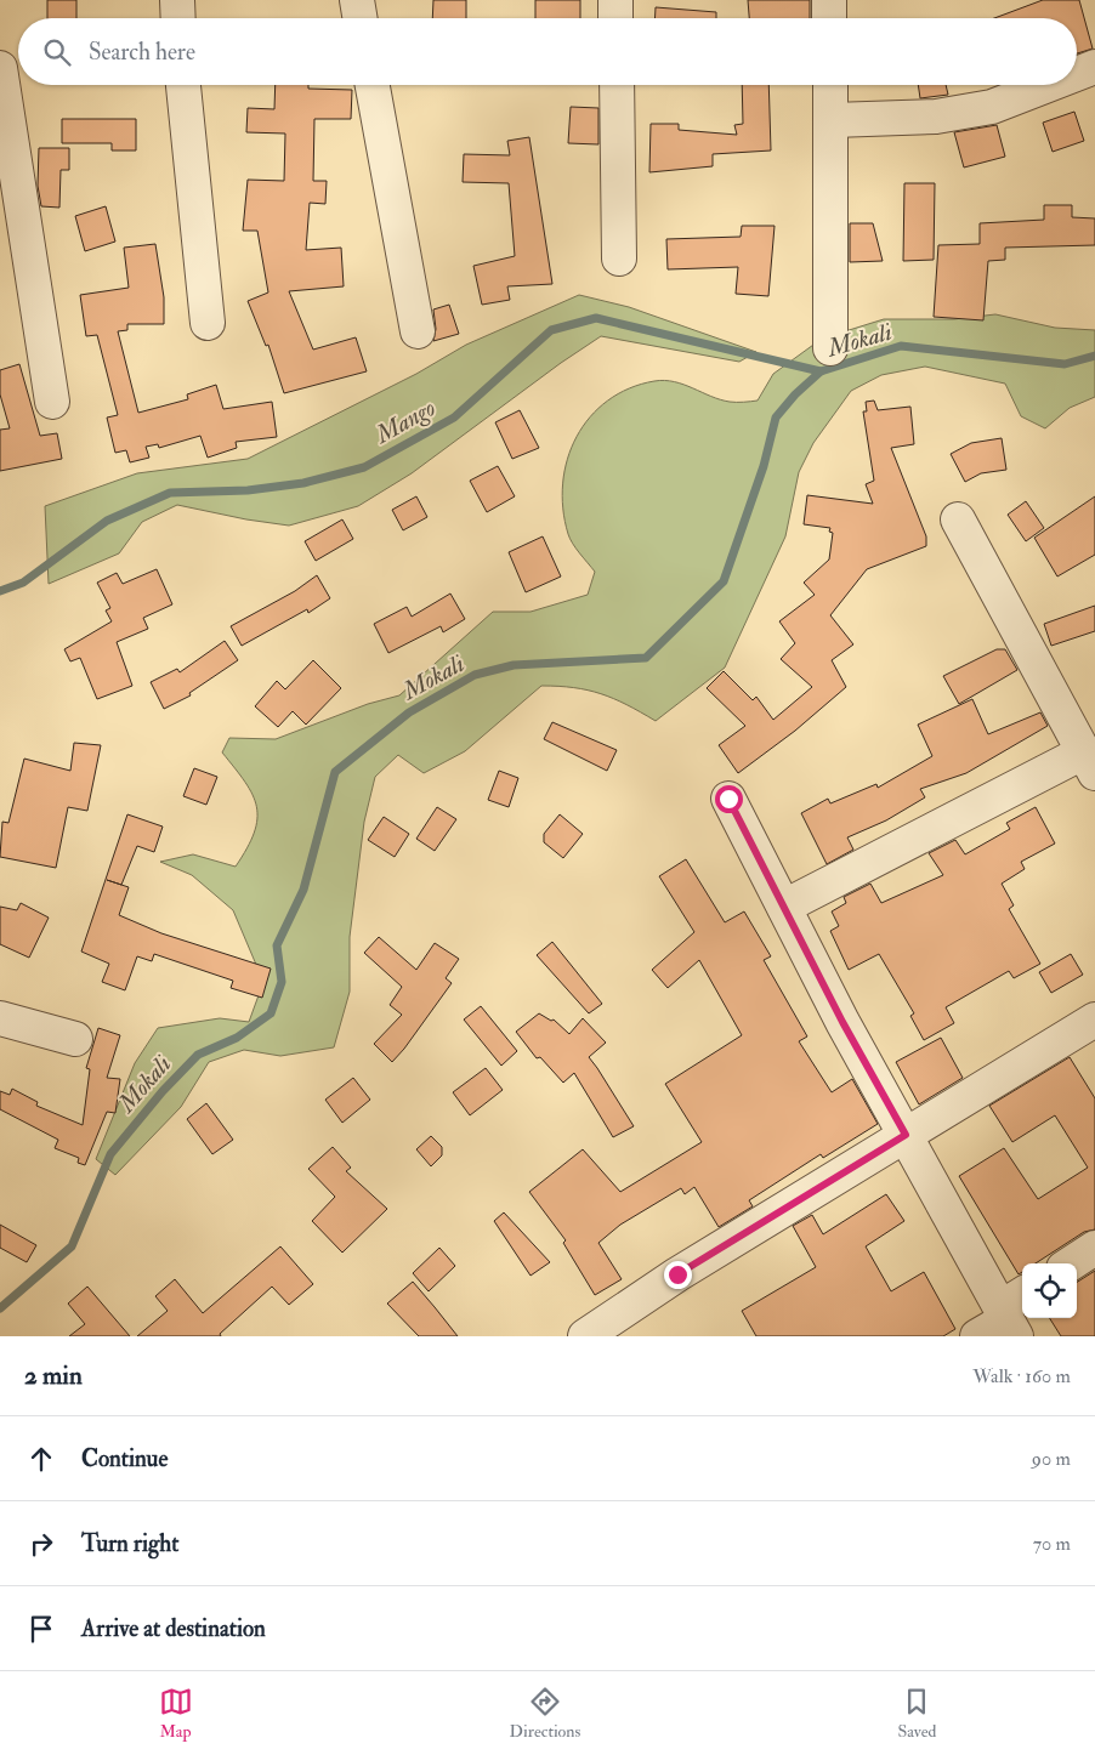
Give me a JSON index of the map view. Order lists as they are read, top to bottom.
{
  "water": ["Mokali", "Mango"],
  "page": {
    "search": "Search here",
    "heading": ["2 min", "Walk · 160 m"],
    "list": [
      ["Continue", "90 m"],
      ["Turn right", "70 m"],
      "Arrive at destination"
    ],
    "nav": ["Map", "Directions", "Saved"]
  }
}
